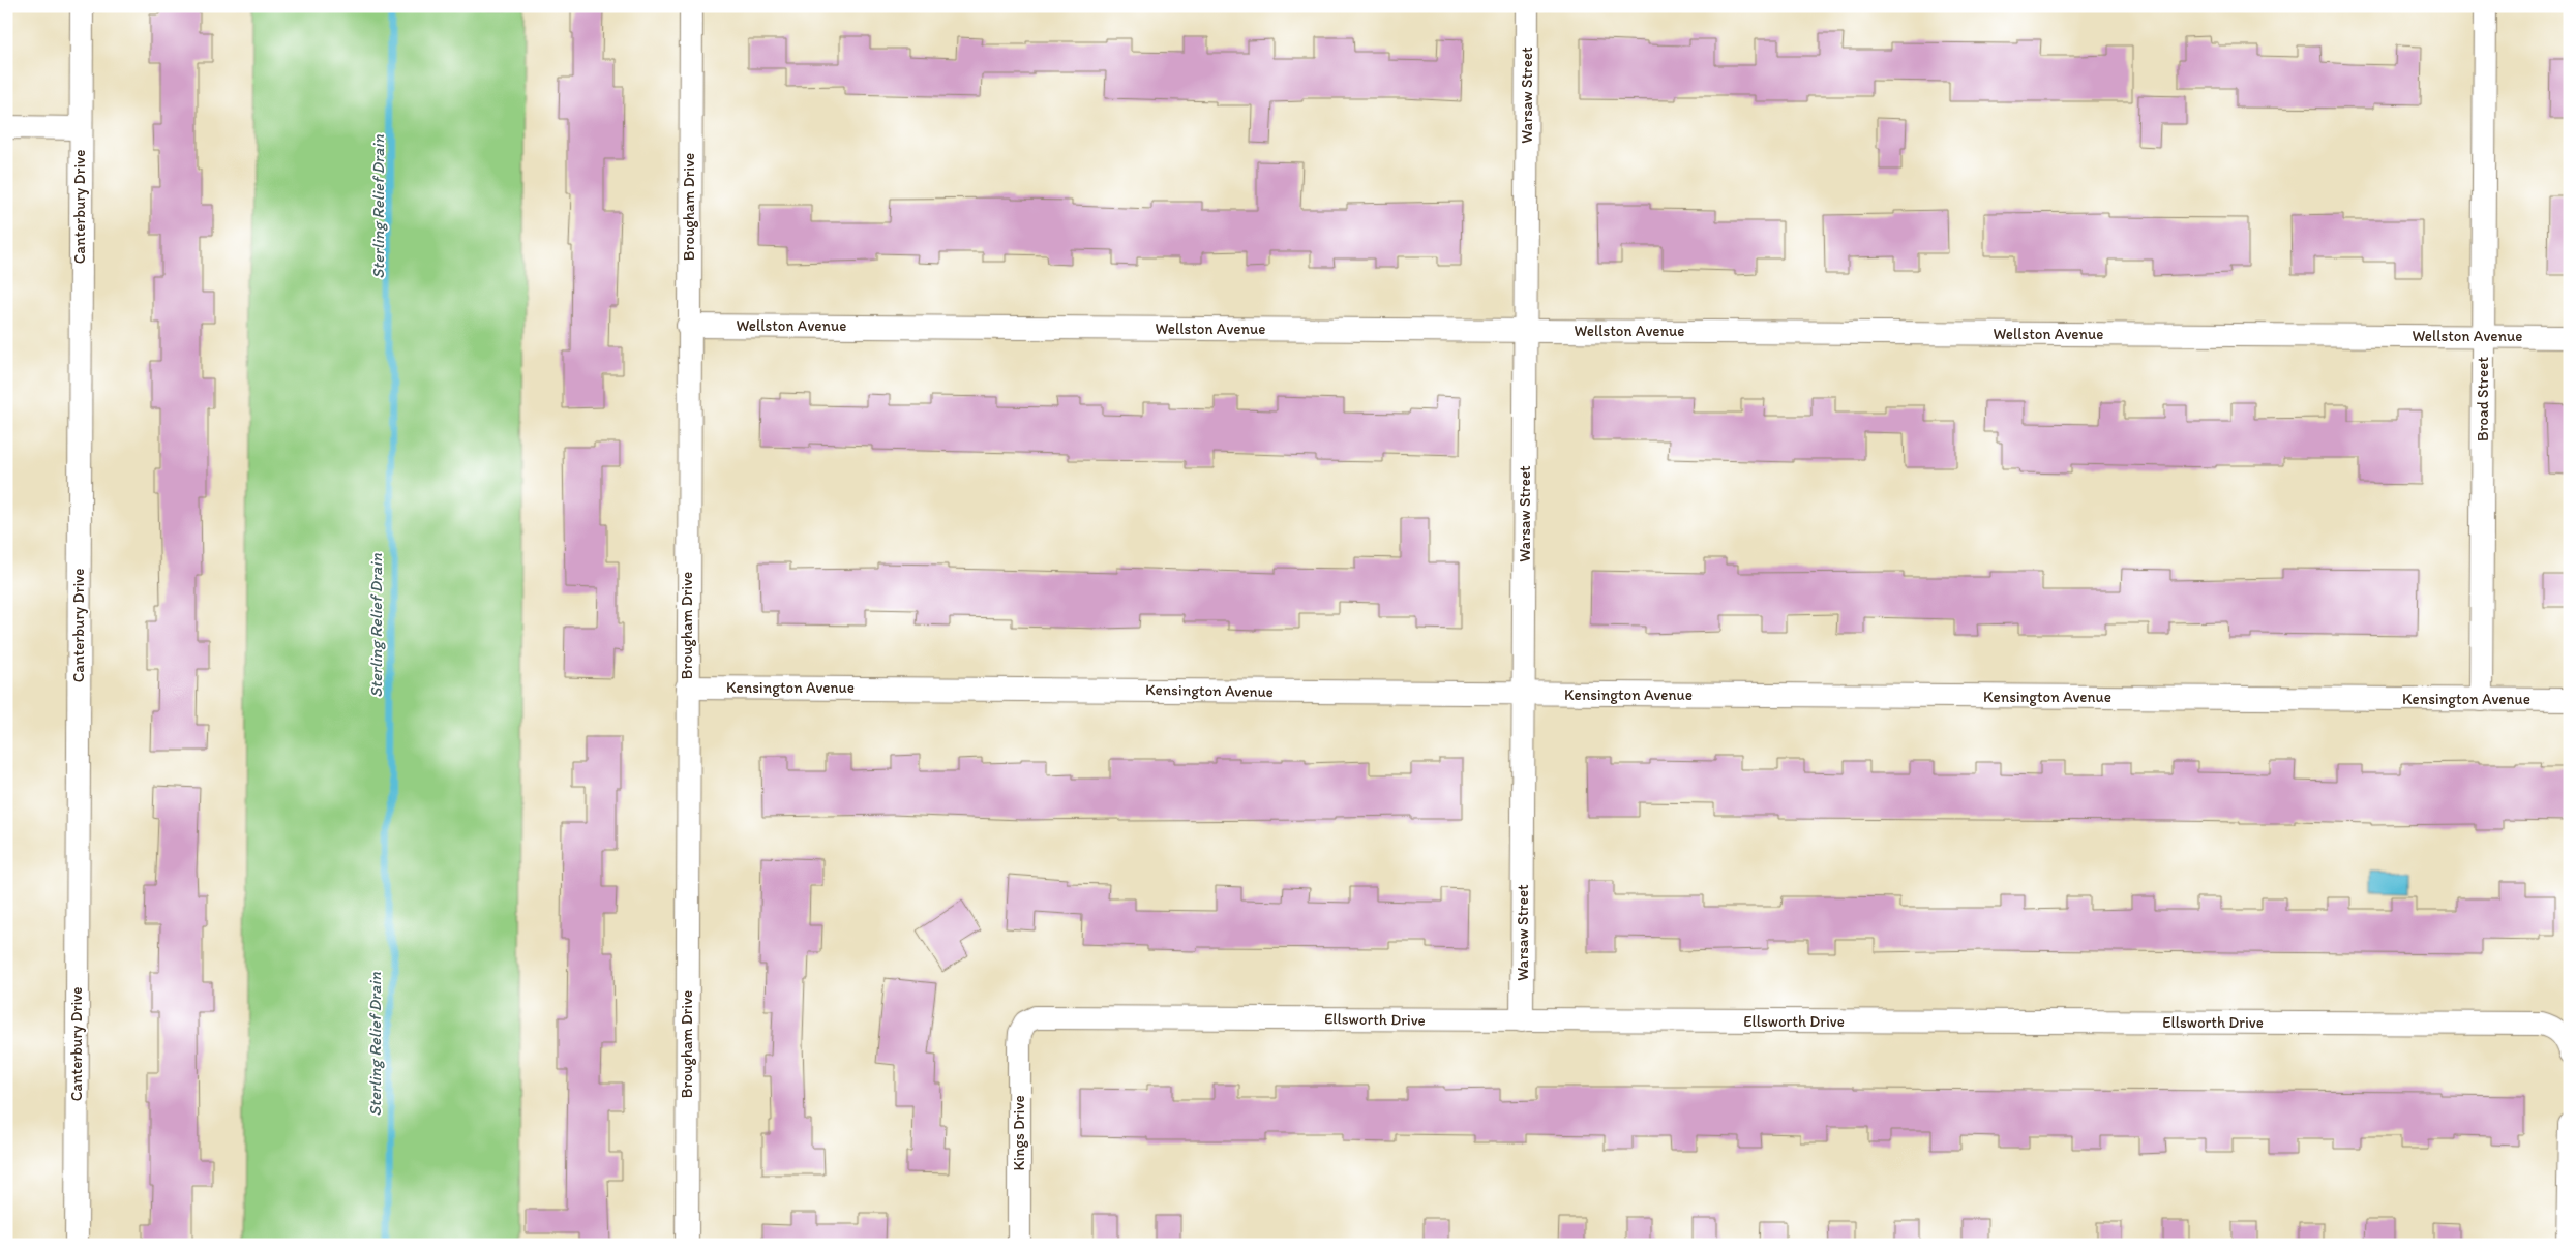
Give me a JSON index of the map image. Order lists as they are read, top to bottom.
{
  "streets": {
    "street": [
      "Warsaw Street",
      "Canterbury Drive",
      "Brougham Drive",
      "Wellston Avenue",
      "Broad Street",
      "Kensington Avenue",
      "Ellsworth Drive",
      "Kings Drive"
    ]
  },
  "crossings": [
    ["Warsaw Street", "Wellston Avenue"],
    ["Warsaw Street", "Kensington Avenue"],
    ["Warsaw Street", "Ellsworth Drive"],
    ["Brougham Drive", "Wellston Avenue"],
    ["Brougham Drive", "Kensington Avenue"],
    ["Wellston Avenue", "Broad Street"],
    ["Broad Street", "Kensington Avenue"],
    ["Ellsworth Drive", "Kings Drive"]
  ],
  "water": ["Sterling Relief Drain"]
}
